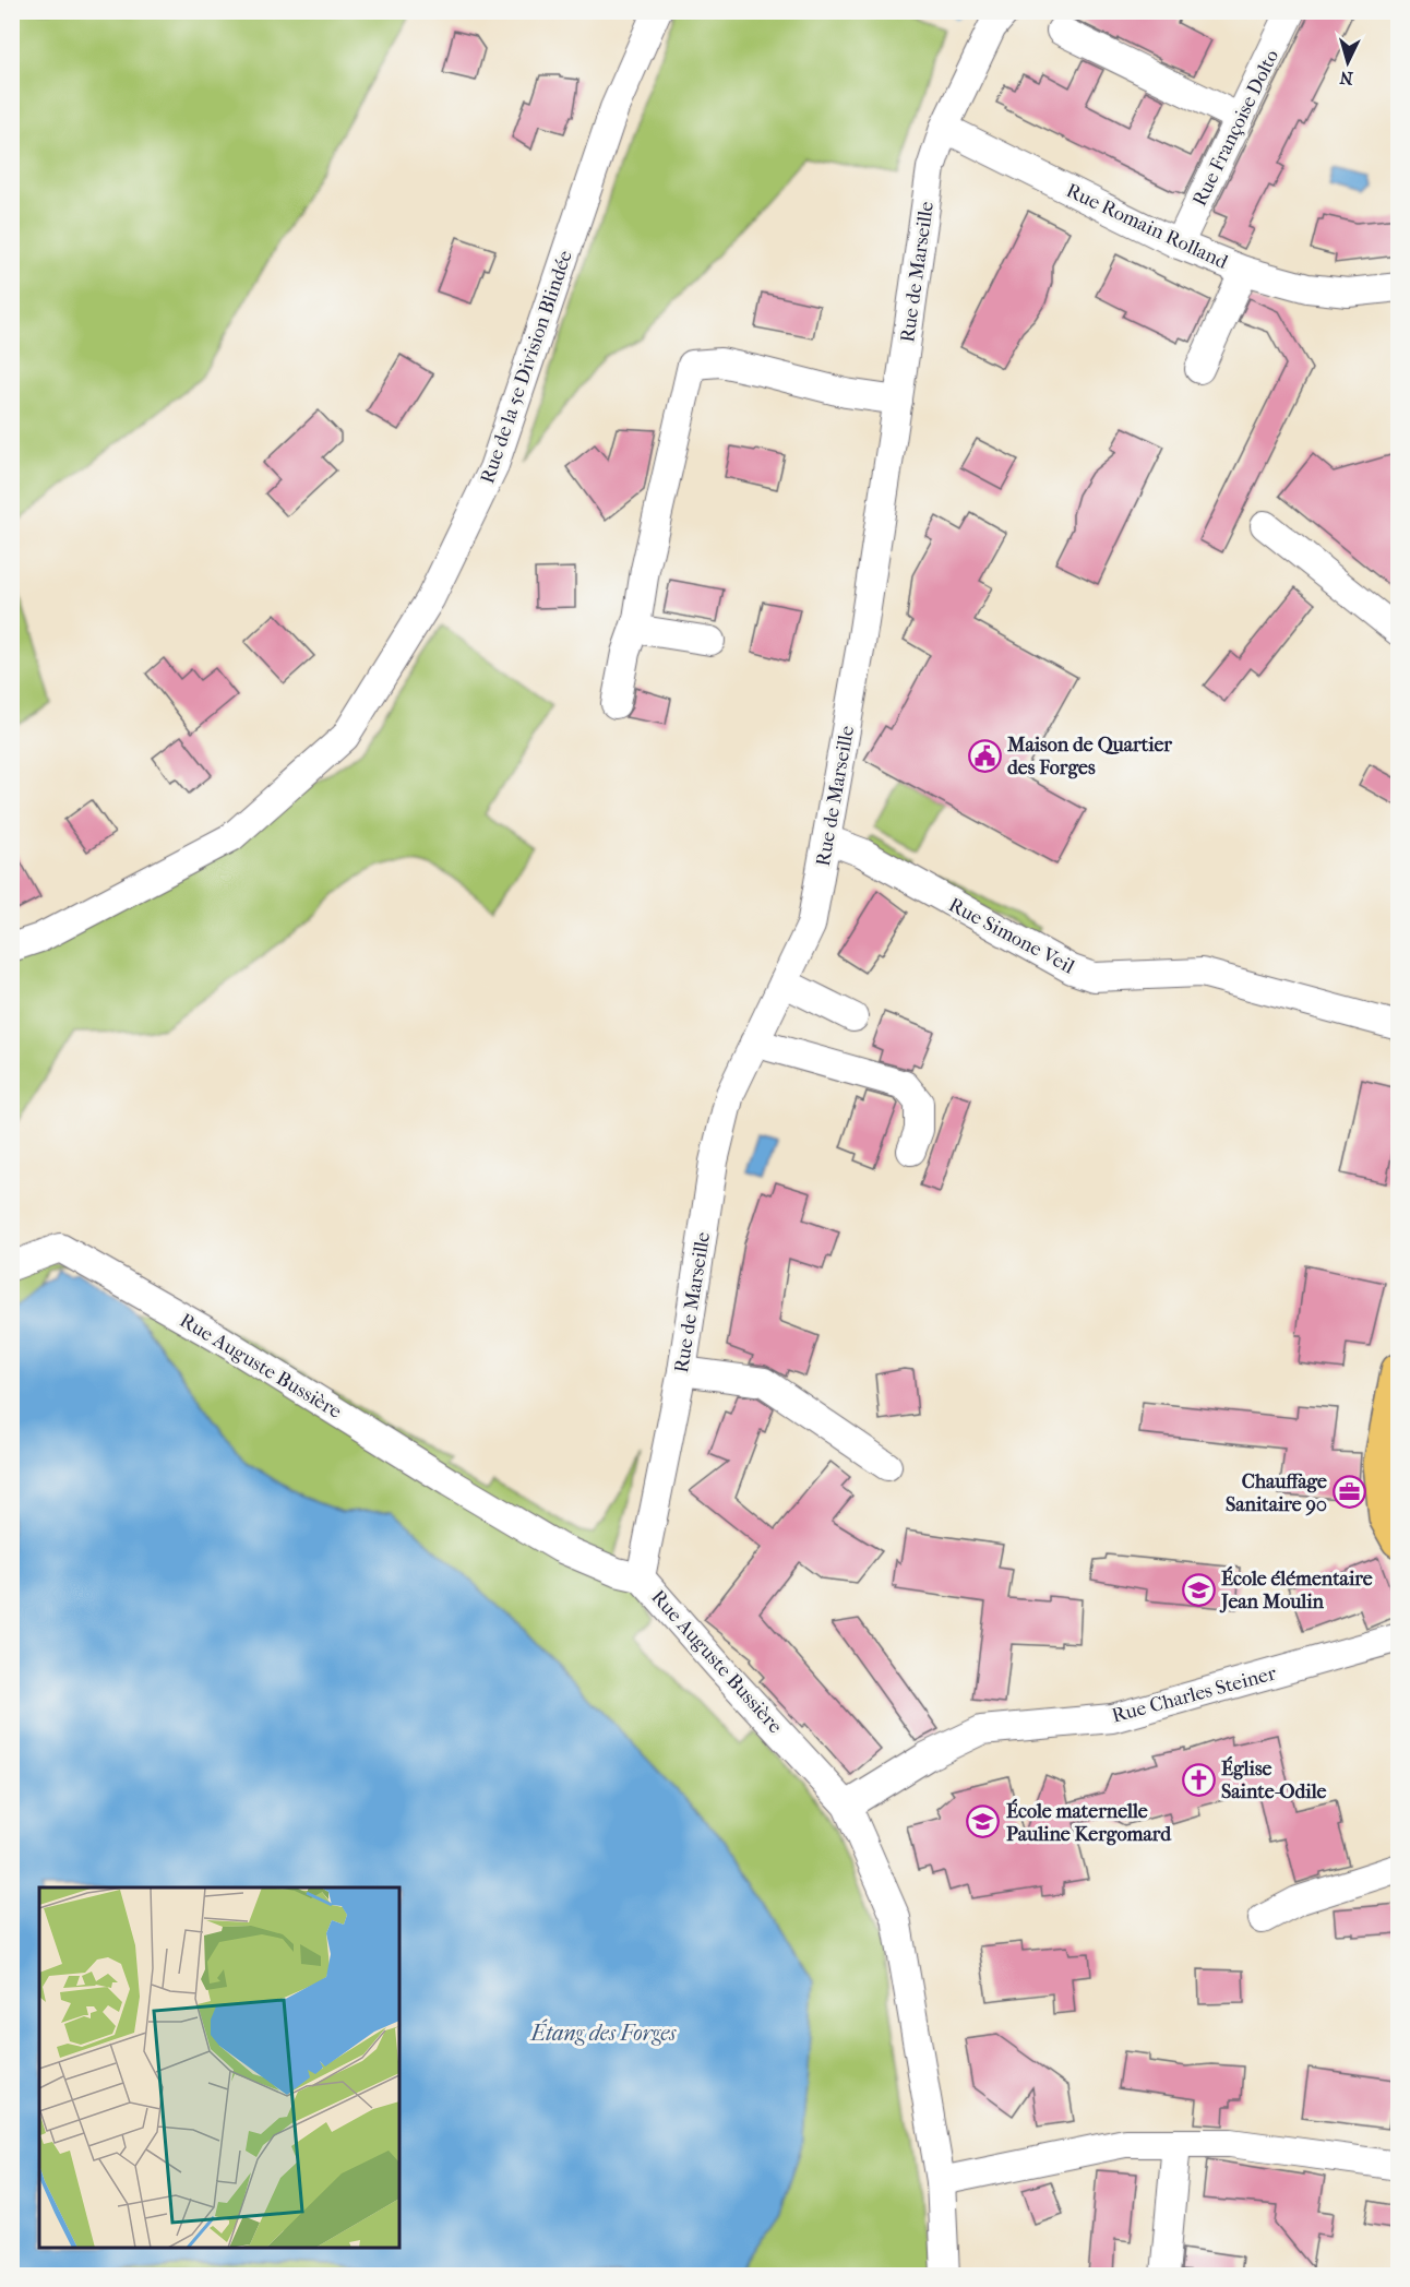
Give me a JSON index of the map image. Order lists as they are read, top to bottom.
{
  "streets": {
    "street": [
      "Rue Françoise Dolto",
      "Rue Romain Rolland",
      "Rue de Marseille",
      "Rue de la 5e Division Blindée",
      "Rue Simone Veil",
      "Rue Auguste Bussière",
      "Rue Charles Steiner"
    ]
  },
  "crossings": [
    ["Rue Françoise Dolto", "Rue Romain Rolland"],
    ["Rue Romain Rolland", "Rue de Marseille"],
    ["Rue de Marseille", "Rue Simone Veil"],
    ["Rue de Marseille", "Rue Auguste Bussière"],
    ["Rue Auguste Bussière", "Rue Charles Steiner"]
  ],
  "water": ["Étang des Forges"],
  "places": {
    "public building": ["Maison de Quartier des Forges"],
    "office": ["Chauffage Sanitaire 90"],
    "school or university": ["École élémentaire Jean Moulin", "École maternelle Pauline Kergomard"],
    "church": ["Église Sainte-Odile"]
  },
  "north": "bottom"
}
